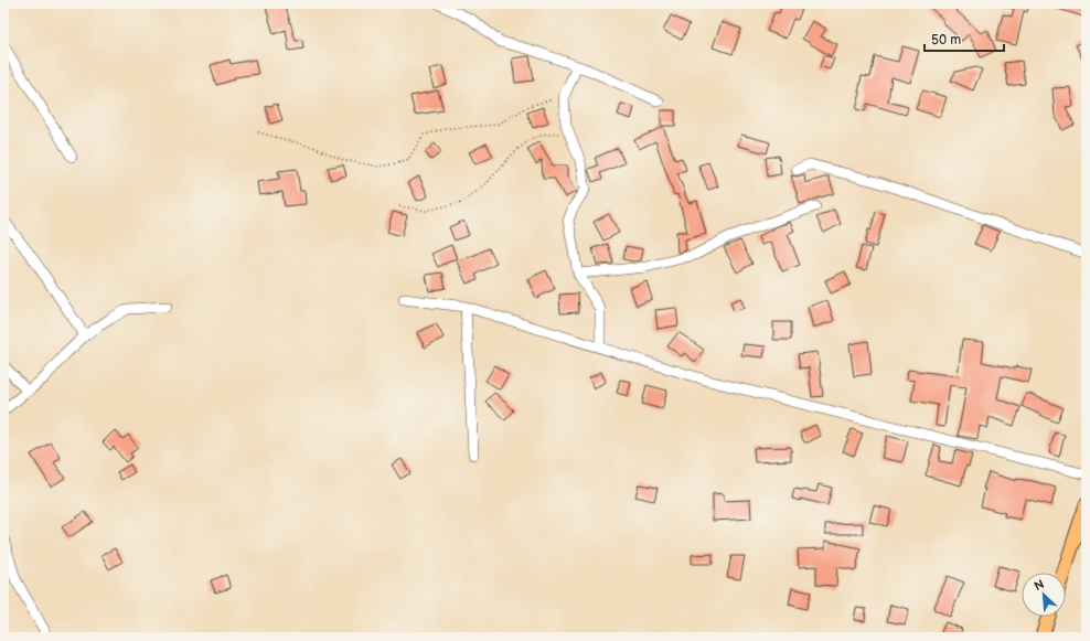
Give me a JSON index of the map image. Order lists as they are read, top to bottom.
{
  "scale_bar": "50 m",
  "north": "top left"
}
